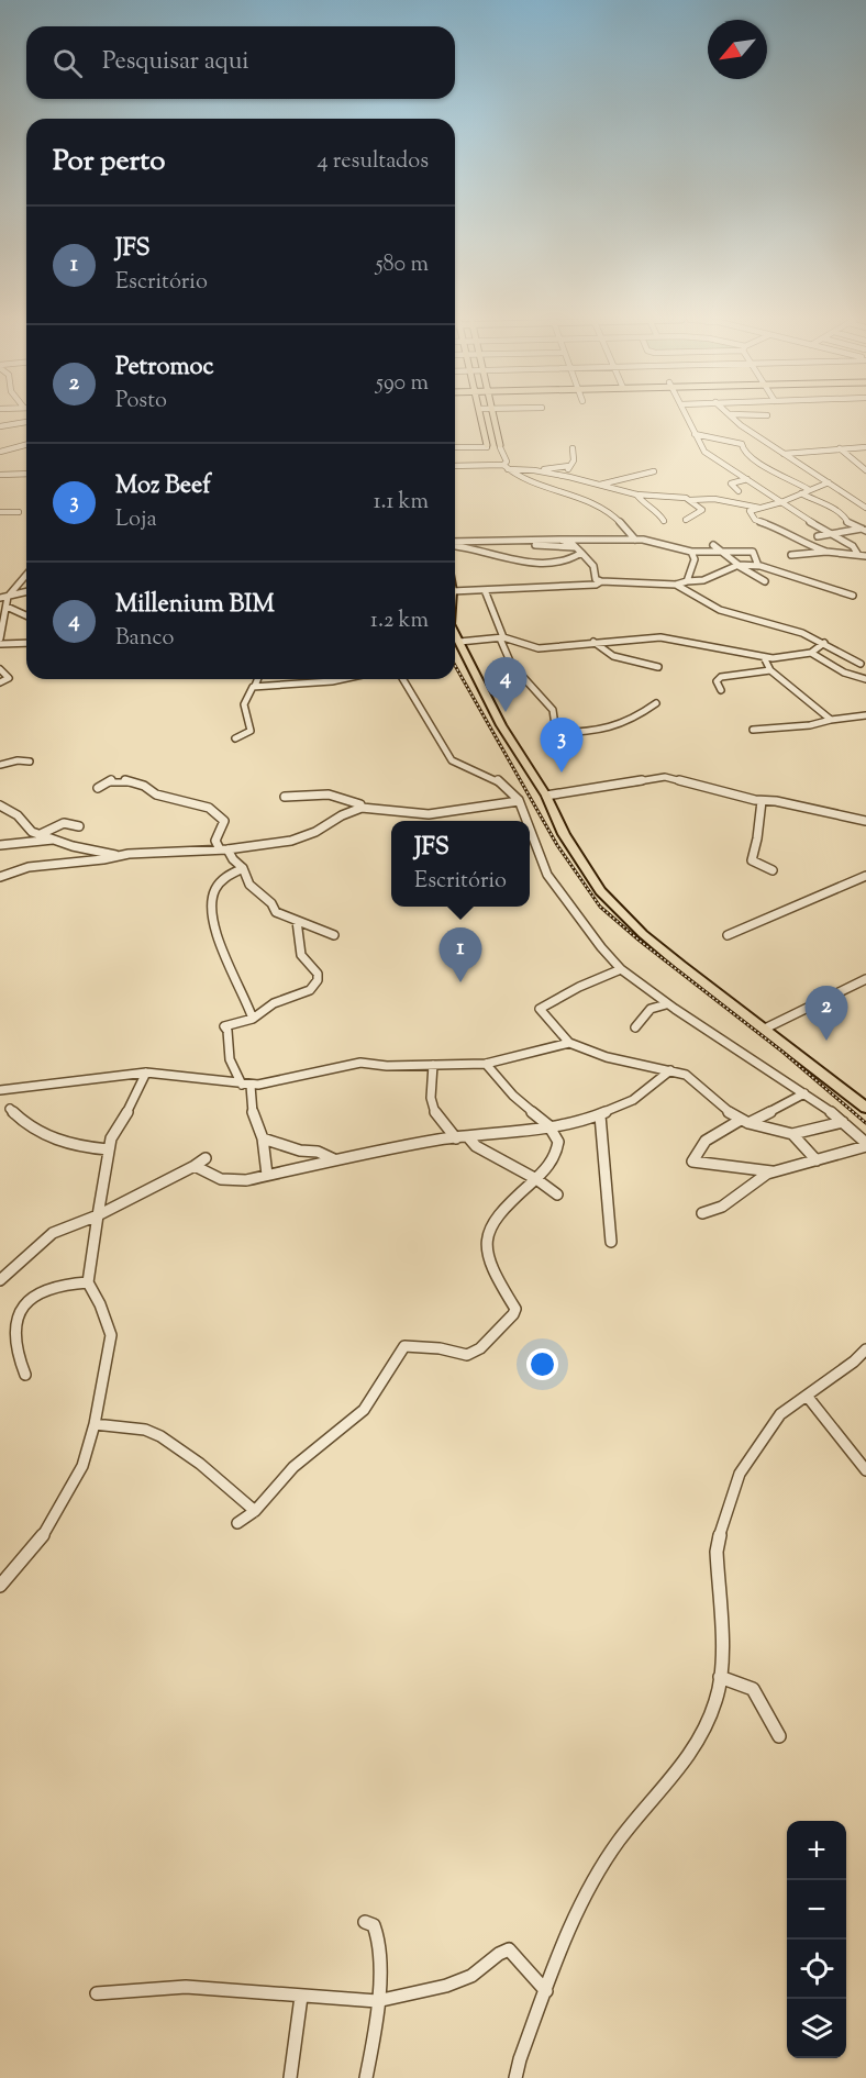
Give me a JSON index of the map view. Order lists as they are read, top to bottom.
{
  "north": "bottom left",
  "page": {
    "search": "Pesquisar aqui",
    "heading": ["Por perto", "4 resultados"],
    "list": [
      {
        "mark": "1",
        "name": "JFS",
        "note": "Escritório",
        "value": "580 m"
      },
      {
        "mark": "2",
        "name": "Petromoc",
        "note": "Posto",
        "value": "590 m"
      },
      {
        "mark": "3",
        "name": "Moz Beef",
        "note": "Loja",
        "value": "1.1 km"
      },
      {
        "mark": "4",
        "name": "Millenium BIM",
        "note": "Banco",
        "value": "1.2 km"
      }
    ],
    "pins": [
      "4",
      "3",
      "1",
      "2"
    ],
    "popup": ["JFS", "Escritório"],
    "map_buttons": ["+", "−"]
  }
}
